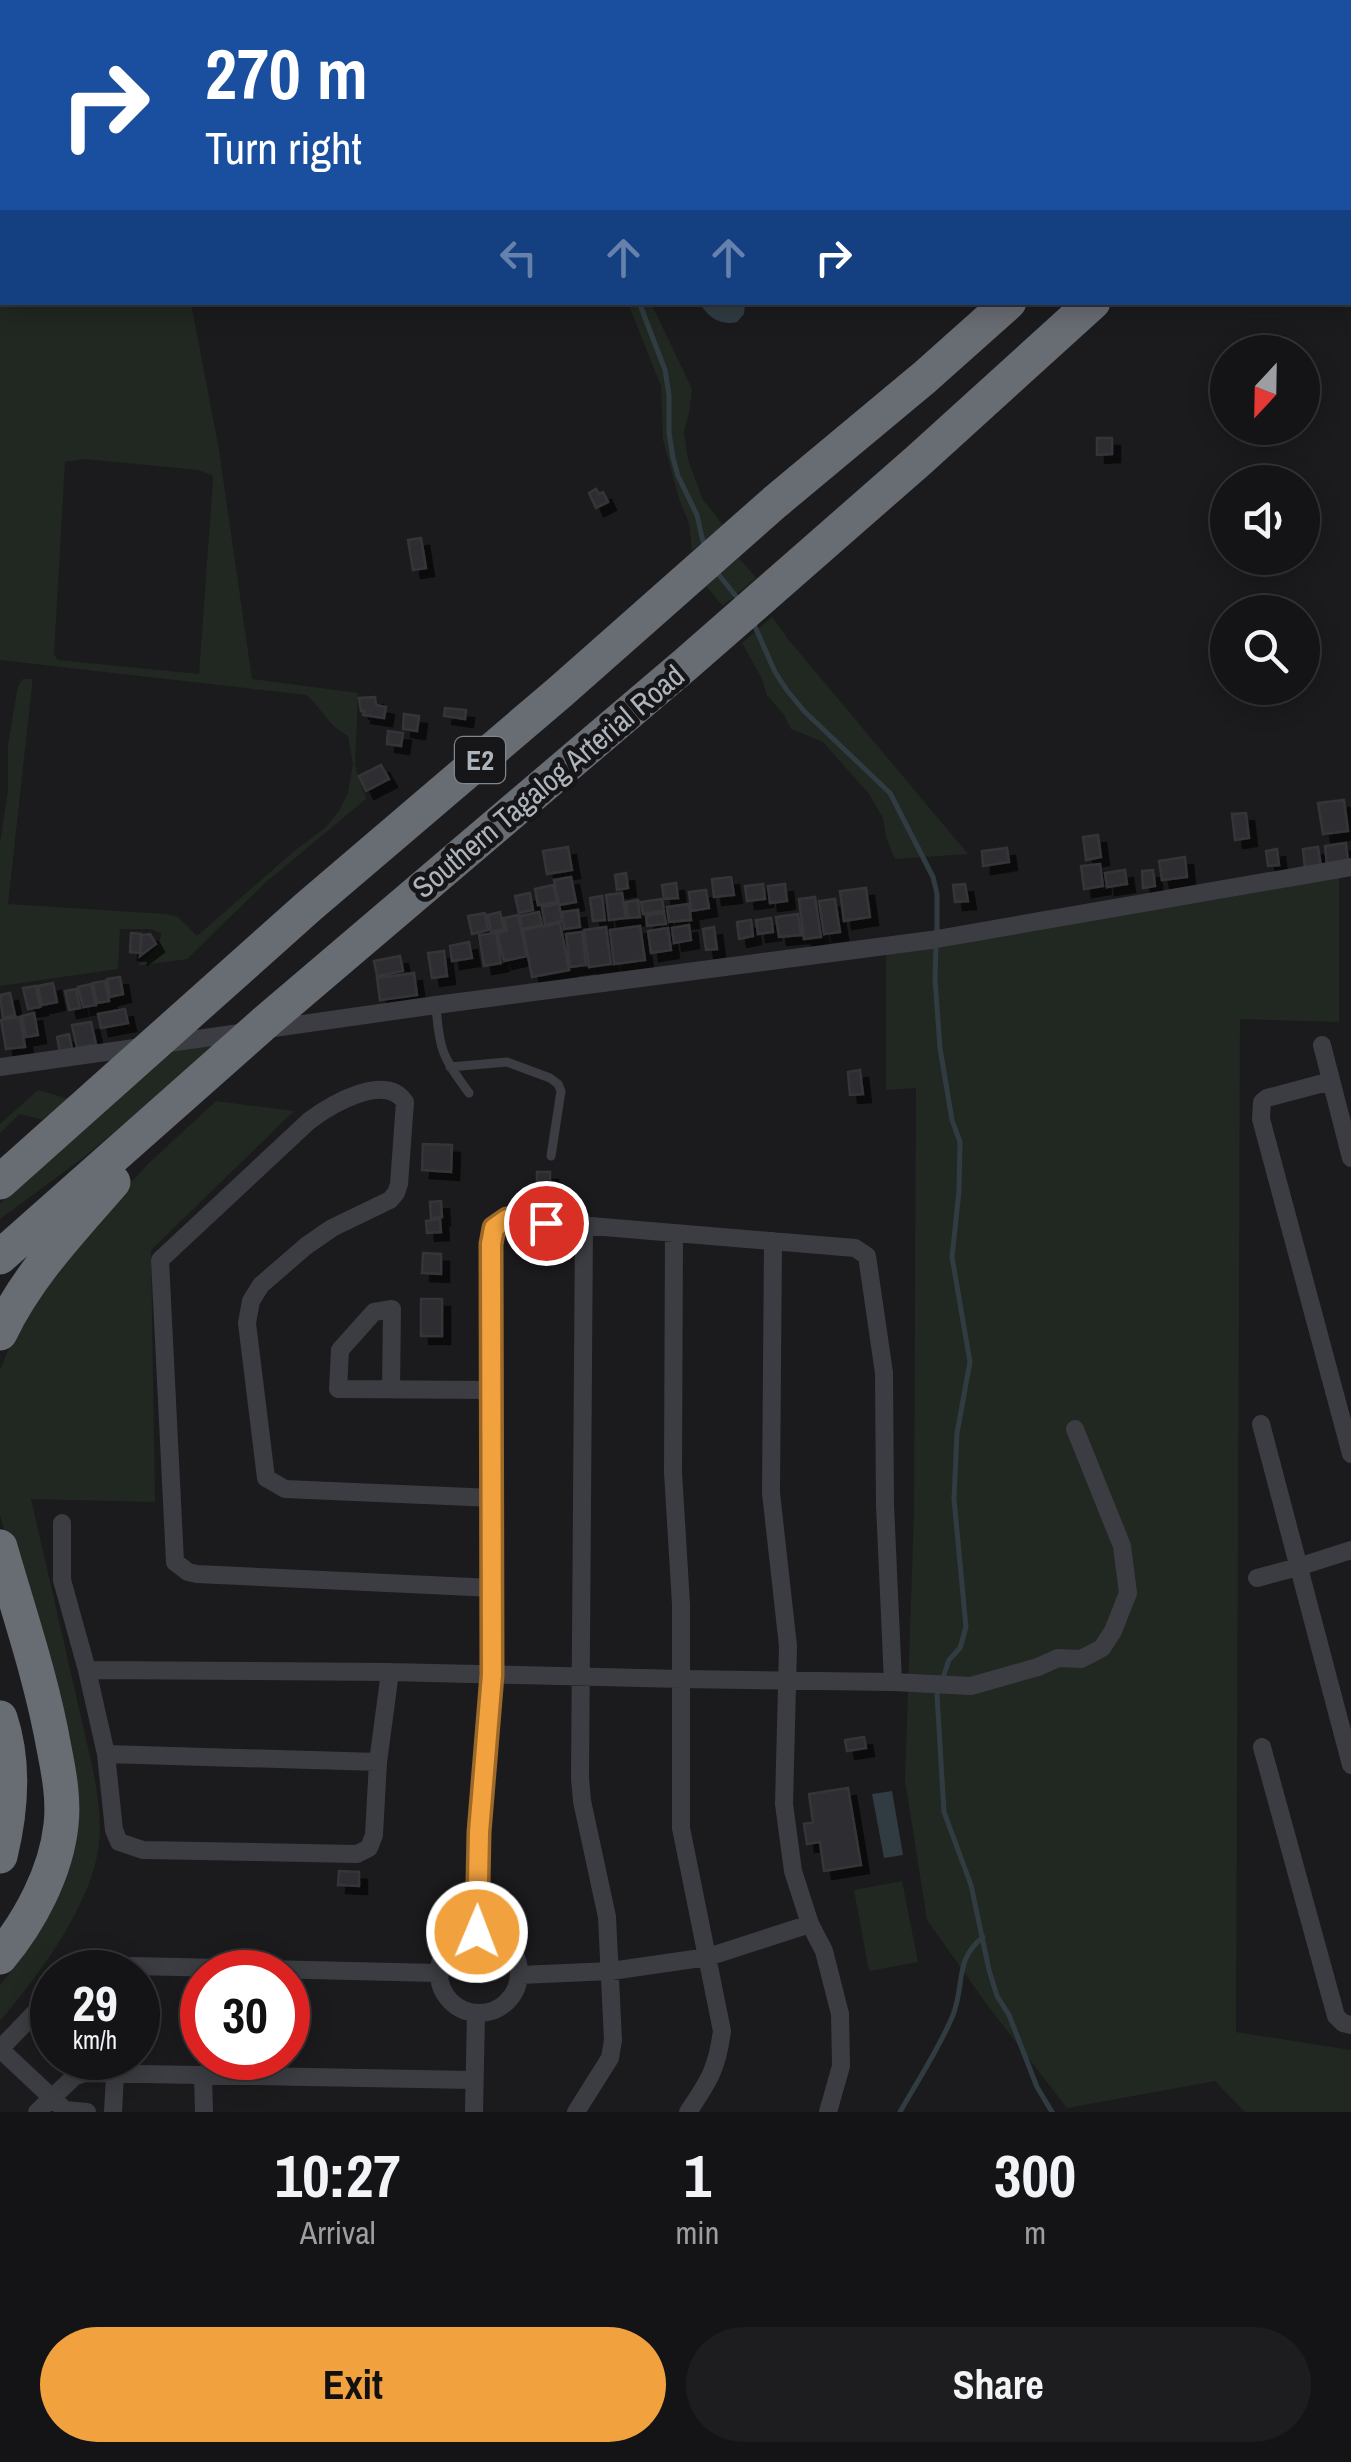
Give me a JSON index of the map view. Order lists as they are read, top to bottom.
{
  "streets": {
    "highway": ["E2", "Southern Tagalog Arterial Road"]
  },
  "north": "bottom",
  "page": {
    "turn": ["270 m", "Turn right"],
    "speed": "29 km/h",
    "limit": "30",
    "eta": [
      "10:27",
      "Arrival",
      "1",
      "min",
      "300",
      "m"
    ],
    "buttons": ["Exit", "Share"]
  }
}
